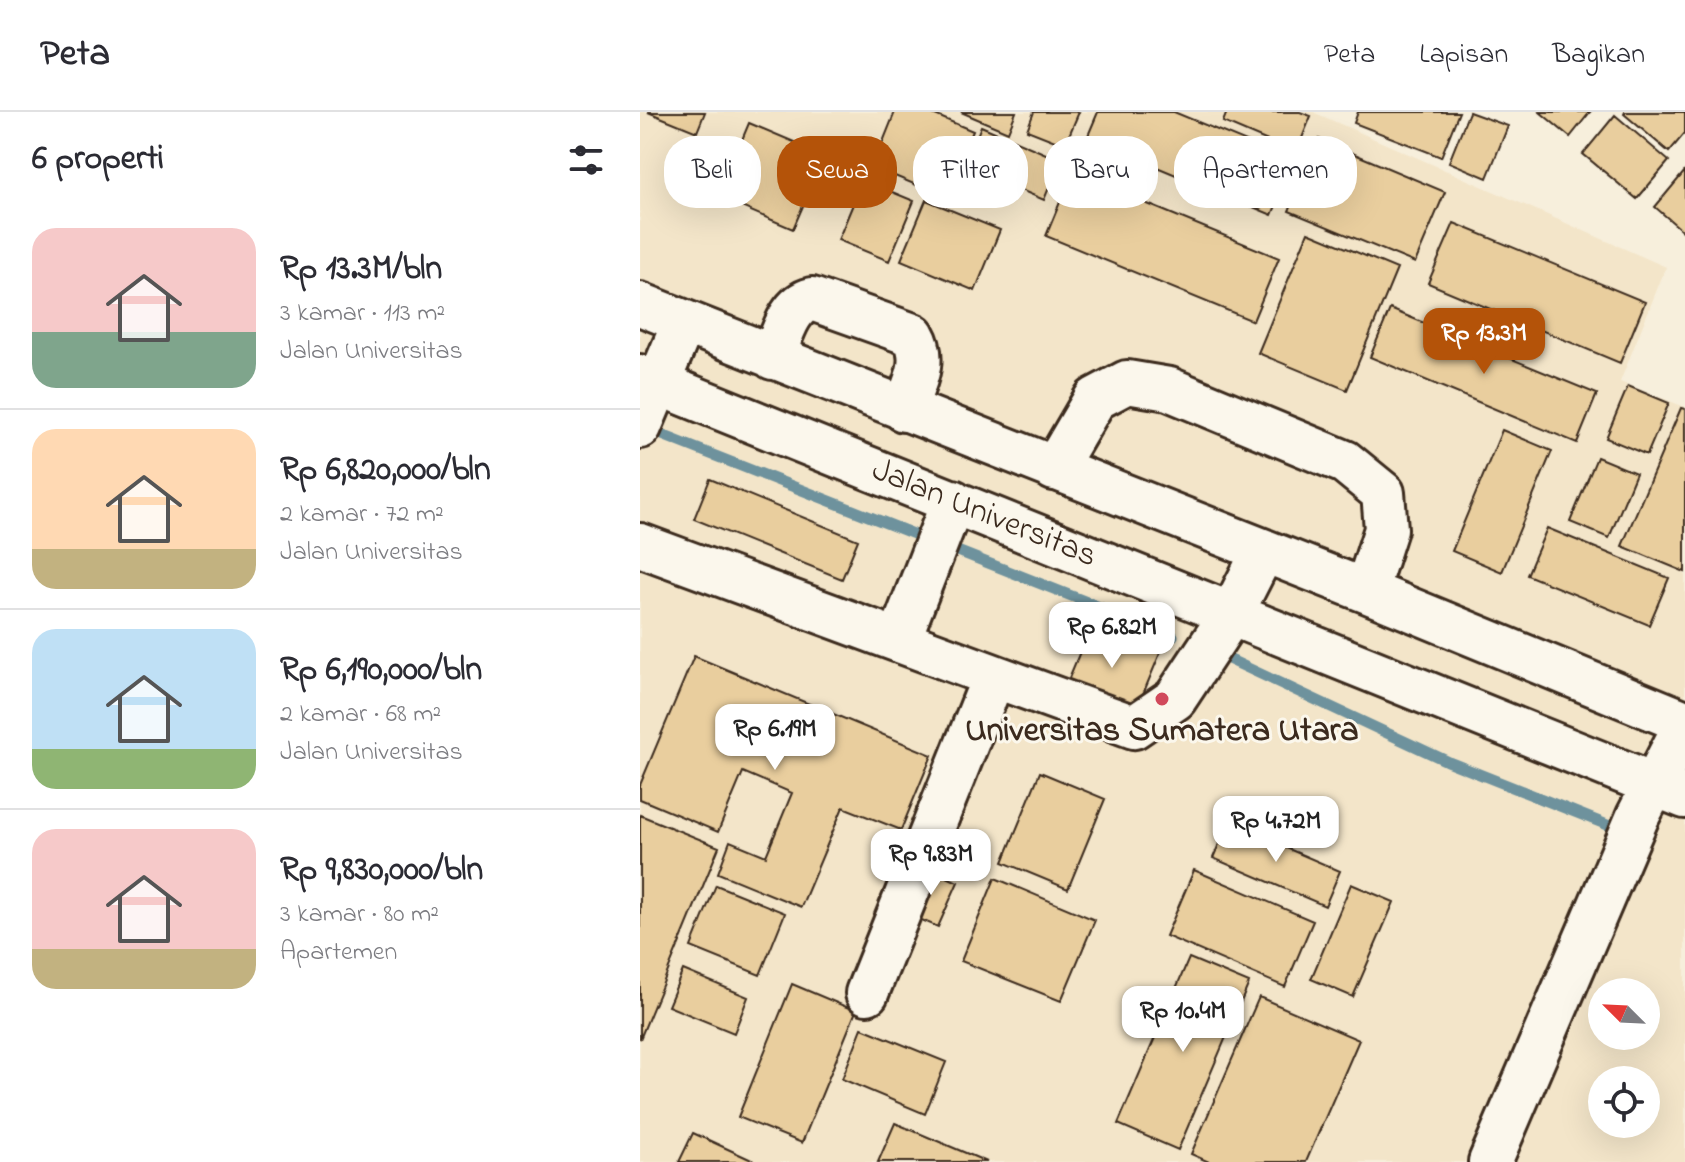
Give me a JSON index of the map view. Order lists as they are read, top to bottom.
{
  "streets": {
    "street": ["Jalan Universitas"]
  },
  "places": ["Universitas Sumatera Utara"],
  "north": "top left",
  "page": {
    "header": "Peta",
    "nav": ["Peta", "Lapisan", "Bagikan"],
    "heading": "6 properti",
    "chip": [
      "Beli",
      "Sewa",
      "Filter",
      "Baru",
      "Apartemen"
    ],
    "list": [
      {
        "name": "Rp 13.3M/bln",
        "note": "3 kamar · 113 m² · Jalan Universitas"
      },
      {
        "name": "Rp 6,820,000/bln",
        "note": "2 kamar · 72 m² · Jalan Universitas"
      },
      {
        "name": "Rp 6,190,000/bln",
        "note": "2 kamar · 68 m² · Jalan Universitas"
      },
      {
        "name": "Rp 9,830,000/bln",
        "note": "3 kamar · 80 m² · Apartemen"
      }
    ],
    "price": [
      "Rp 13.3M",
      "Rp 6.82M",
      "Rp 6.19M",
      "Rp 4.72M",
      "Rp 9.83M",
      "Rp 10.4M"
    ]
  }
}
